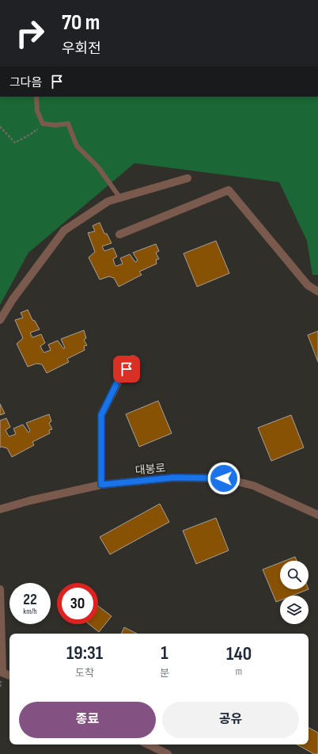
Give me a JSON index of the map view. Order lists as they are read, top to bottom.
{
  "streets": {
    "street": ["대봉로"]
  },
  "page": {
    "turn": ["70 m", "우회전"],
    "then": "그다음",
    "speed": "22 km/h",
    "limit": "30",
    "eta": [
      "19:31",
      "도착",
      "1",
      "분",
      "140",
      "m"
    ],
    "buttons": ["종료", "공유"]
  }
}
